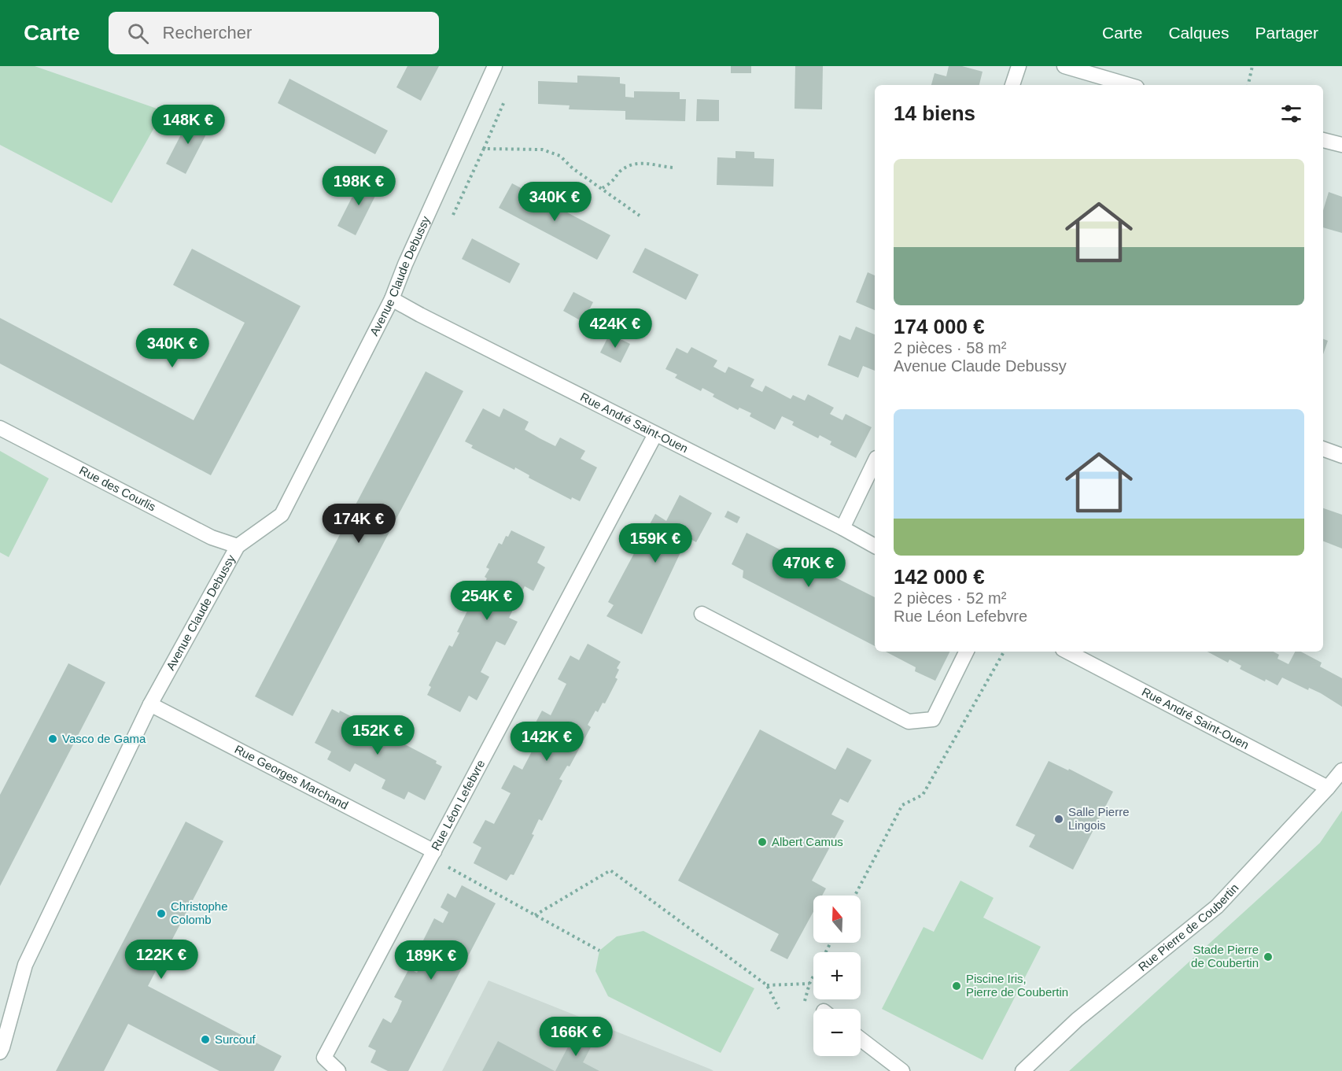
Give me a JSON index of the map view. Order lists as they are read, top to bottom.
{
  "streets": {
    "street": [
      "Avenue Claude Debussy",
      "Rue André Saint-Ouen",
      "Rue des Courlis",
      "Rue Georges Marchand",
      "Rue Léon Lefebvre",
      "Rue Pierre de Coubertin"
    ]
  },
  "crossings": [
    ["Avenue Claude Debussy", "Rue André Saint-Ouen"],
    ["Avenue Claude Debussy", "Rue des Courlis"],
    ["Avenue Claude Debussy", "Rue Georges Marchand"],
    ["Rue André Saint-Ouen", "Rue Léon Lefebvre"],
    ["Rue André Saint-Ouen", "Rue Pierre de Coubertin"],
    ["Rue Georges Marchand", "Rue Léon Lefebvre"]
  ],
  "places": [
    "Vasco de Gama",
    "Salle Pierre Lingois",
    "Albert Camus",
    "Christophe Colomb",
    "Stade Pierre de Coubertin",
    "Piscine Iris, Pierre de Coubertin",
    "Surcouf"
  ],
  "north": "top",
  "page": {
    "header": "Carte",
    "search": "Rechercher",
    "nav": ["Carte", "Calques", "Partager"],
    "heading": "14 biens",
    "price": [
      "148K €",
      "198K €",
      "340K €",
      "424K €",
      "340K €",
      "174K €",
      "159K €",
      "470K €",
      "254K €",
      "152K €",
      "142K €",
      "122K €",
      "189K €",
      "166K €"
    ],
    "list": [
      {
        "name": "174 000 €",
        "note": "2 pièces · 58 m² · Avenue Claude Debussy"
      },
      {
        "name": "142 000 €",
        "note": "2 pièces · 52 m² · Rue Léon Lefebvre"
      }
    ],
    "map_buttons": ["+", "−"]
  }
}
